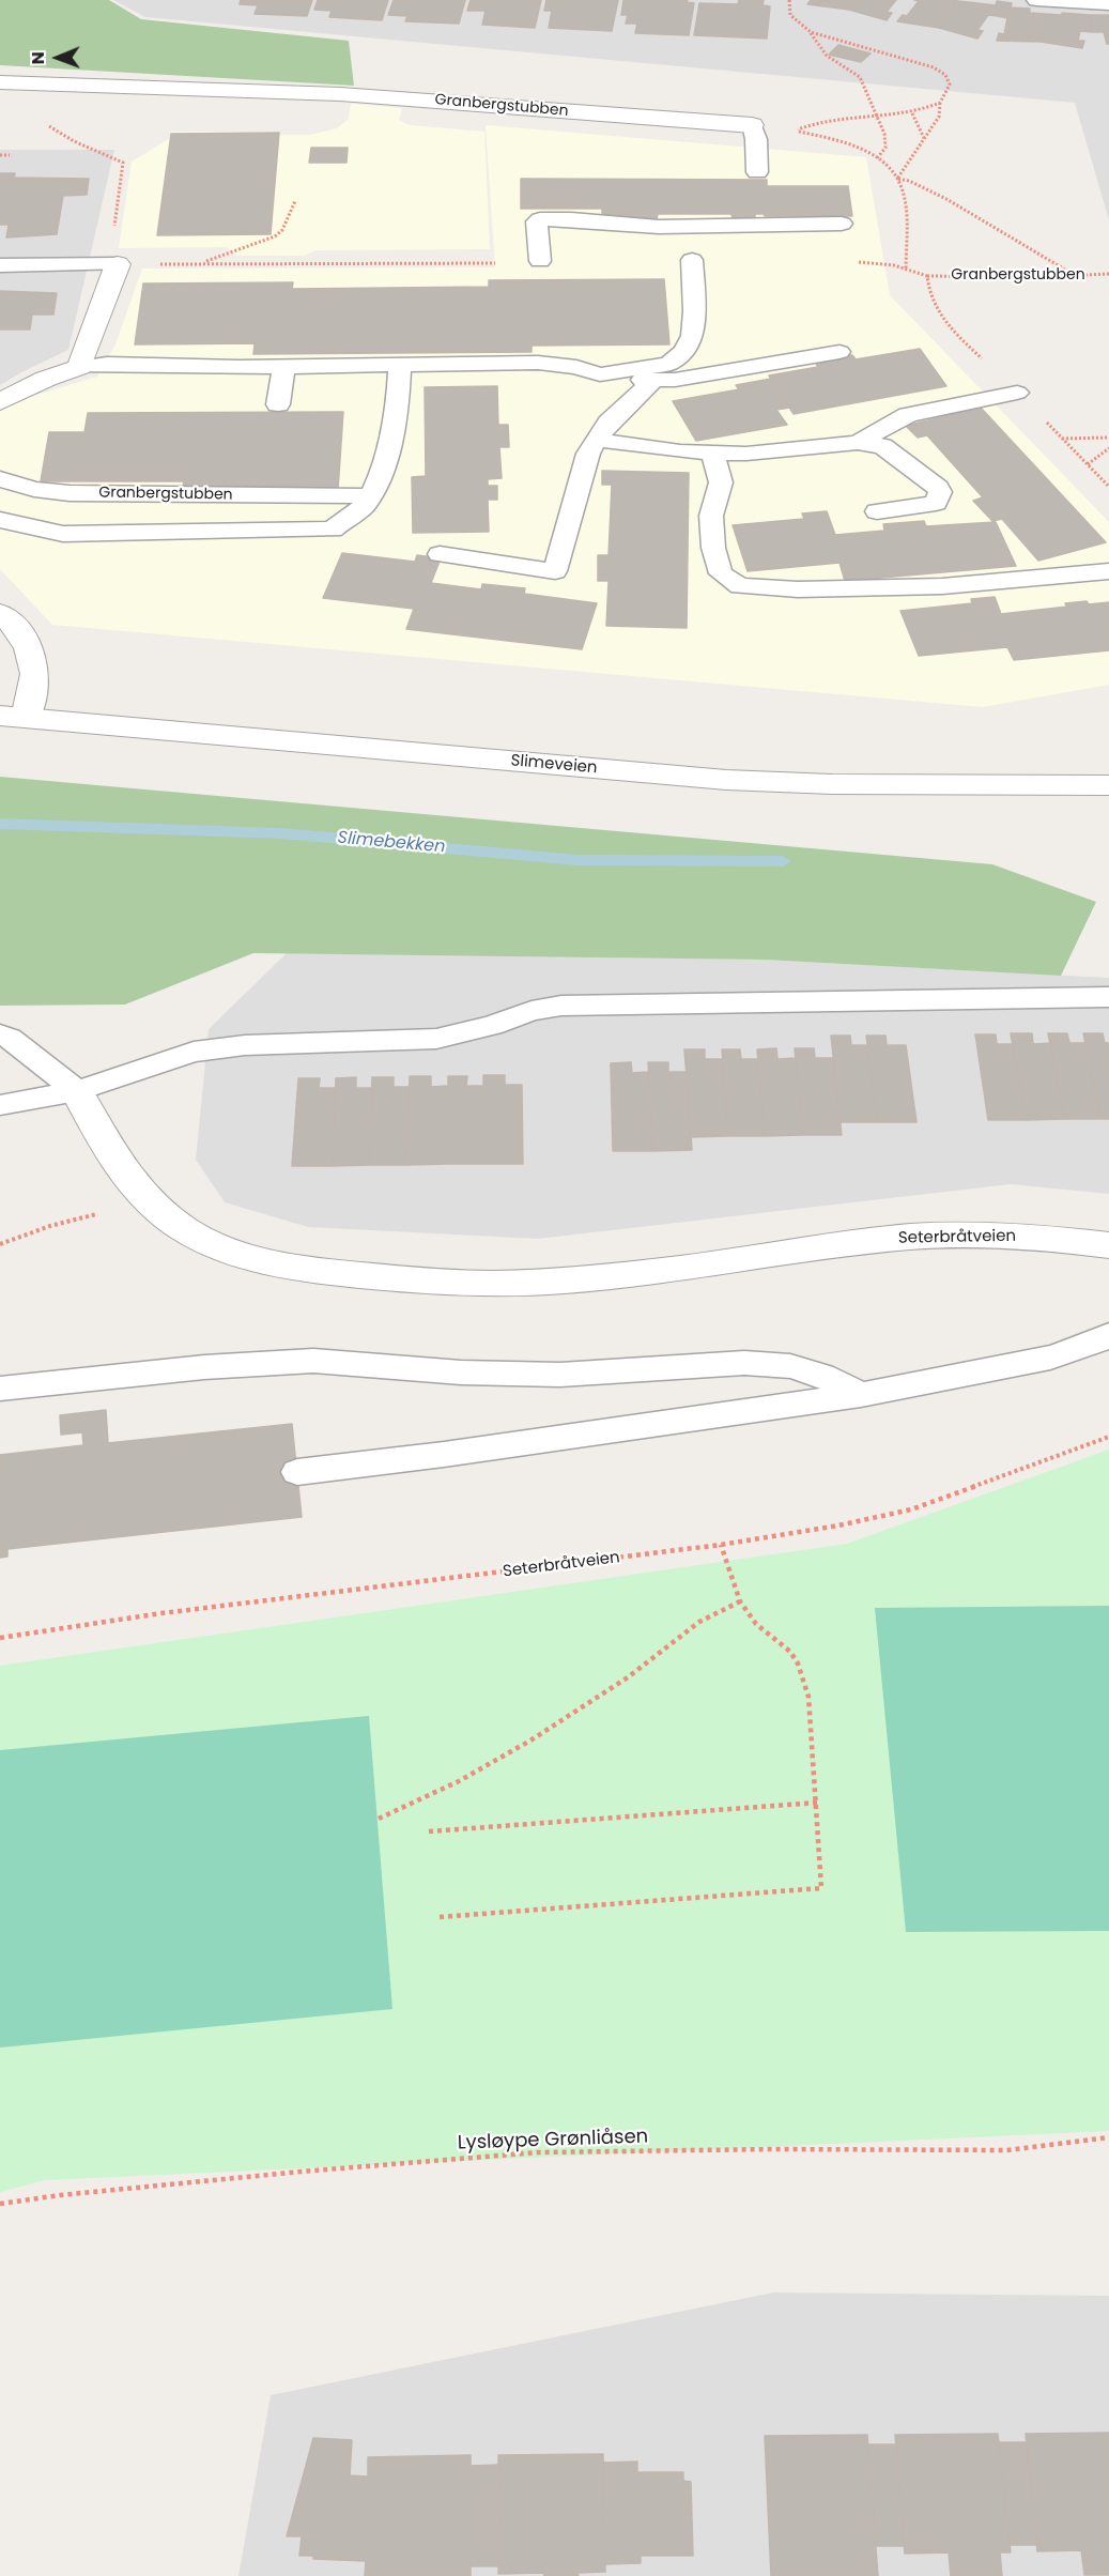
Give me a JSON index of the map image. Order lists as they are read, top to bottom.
{
  "streets": {
    "street": ["Granbergstubben", "Slimeveien", "Seterbråtveien"],
    "path": ["Lysløype Grønliåsen"]
  },
  "water": ["Slimebekken"],
  "north": "left"
}
